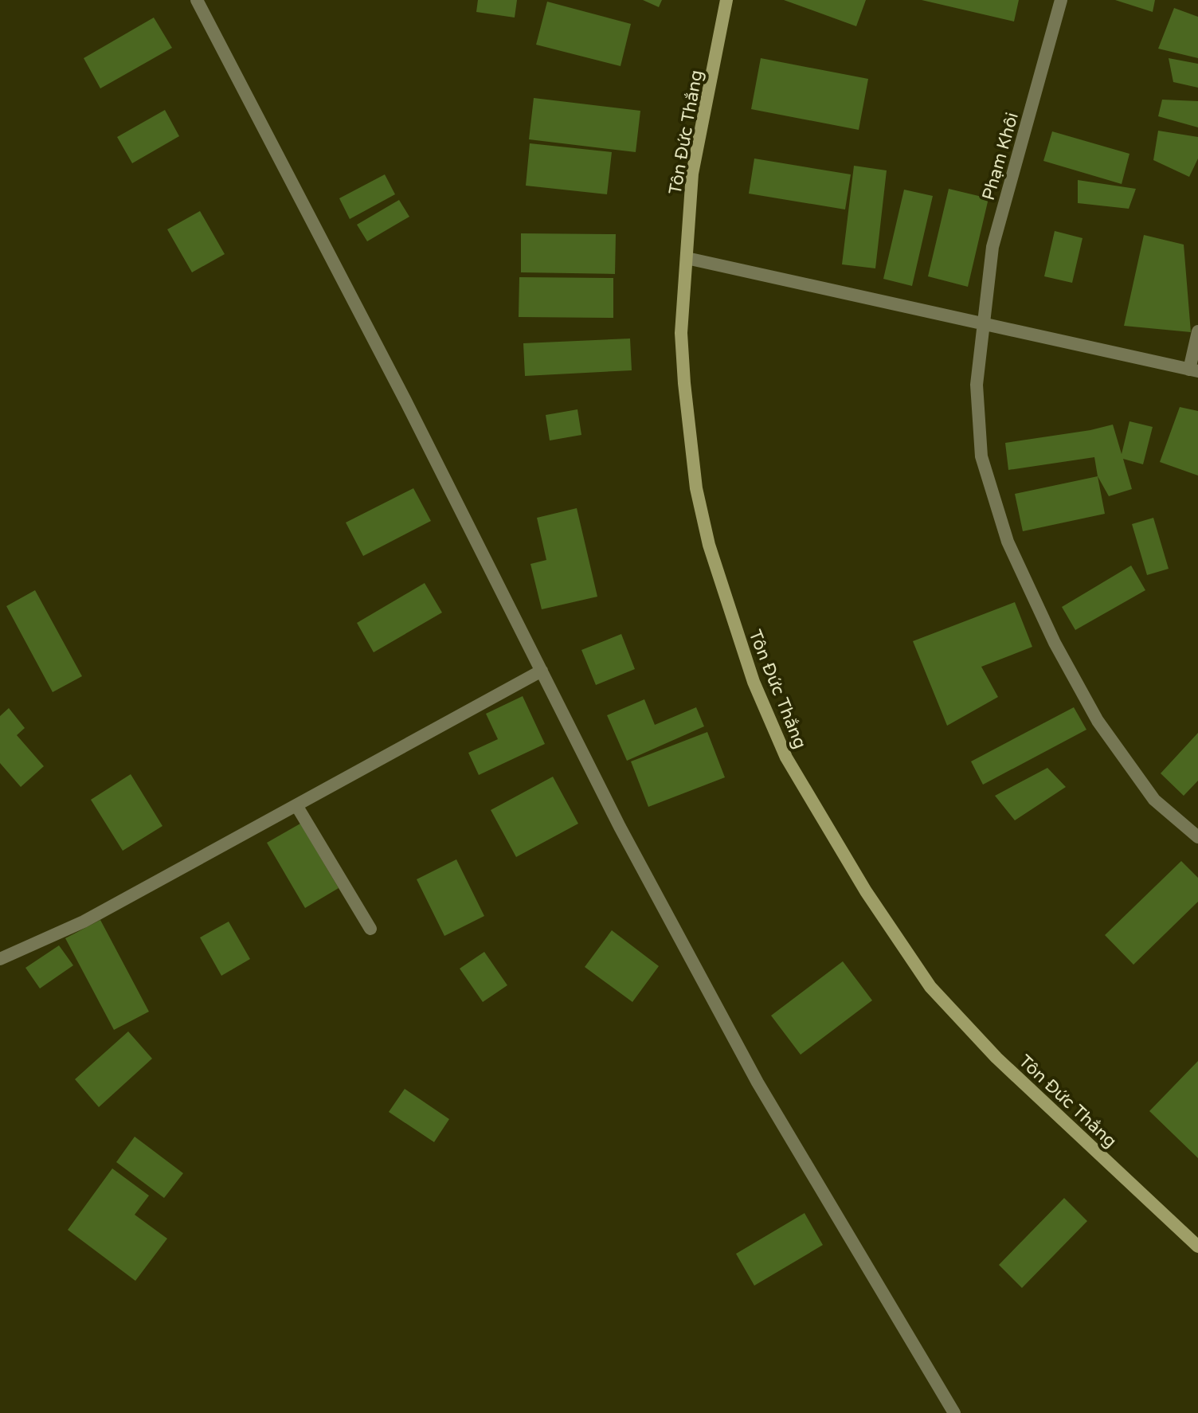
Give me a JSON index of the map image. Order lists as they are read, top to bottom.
{
  "streets": {
    "street": ["Tôn Đức Thắng", "Phạm Khôi"]
  }
}
